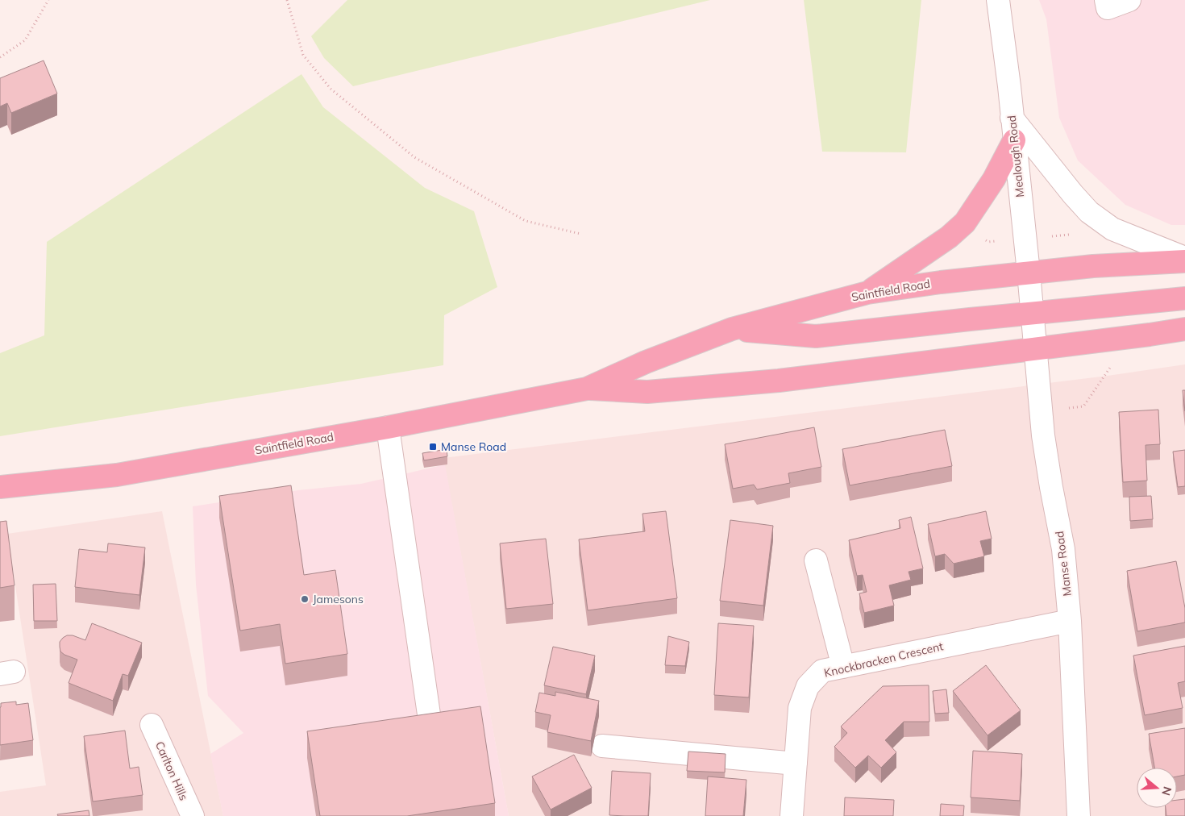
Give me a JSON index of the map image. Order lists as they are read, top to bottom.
{
  "streets": {
    "highway": ["Saintfield Road"],
    "street": [
      "Mealough Road",
      "Manse Road",
      "Knockbracken Crescent",
      "Carlton Hills"
    ]
  },
  "crossings": [
    ["Mealough Road", "Saintfield Road"],
    ["Mealough Road", "Manse Road"],
    ["Saintfield Road", "Manse Road"],
    ["Manse Road", "Knockbracken Crescent"]
  ],
  "places": {
    "transit": ["Manse Road"],
    "other": ["Jamesons"]
  },
  "north": "right"
}
